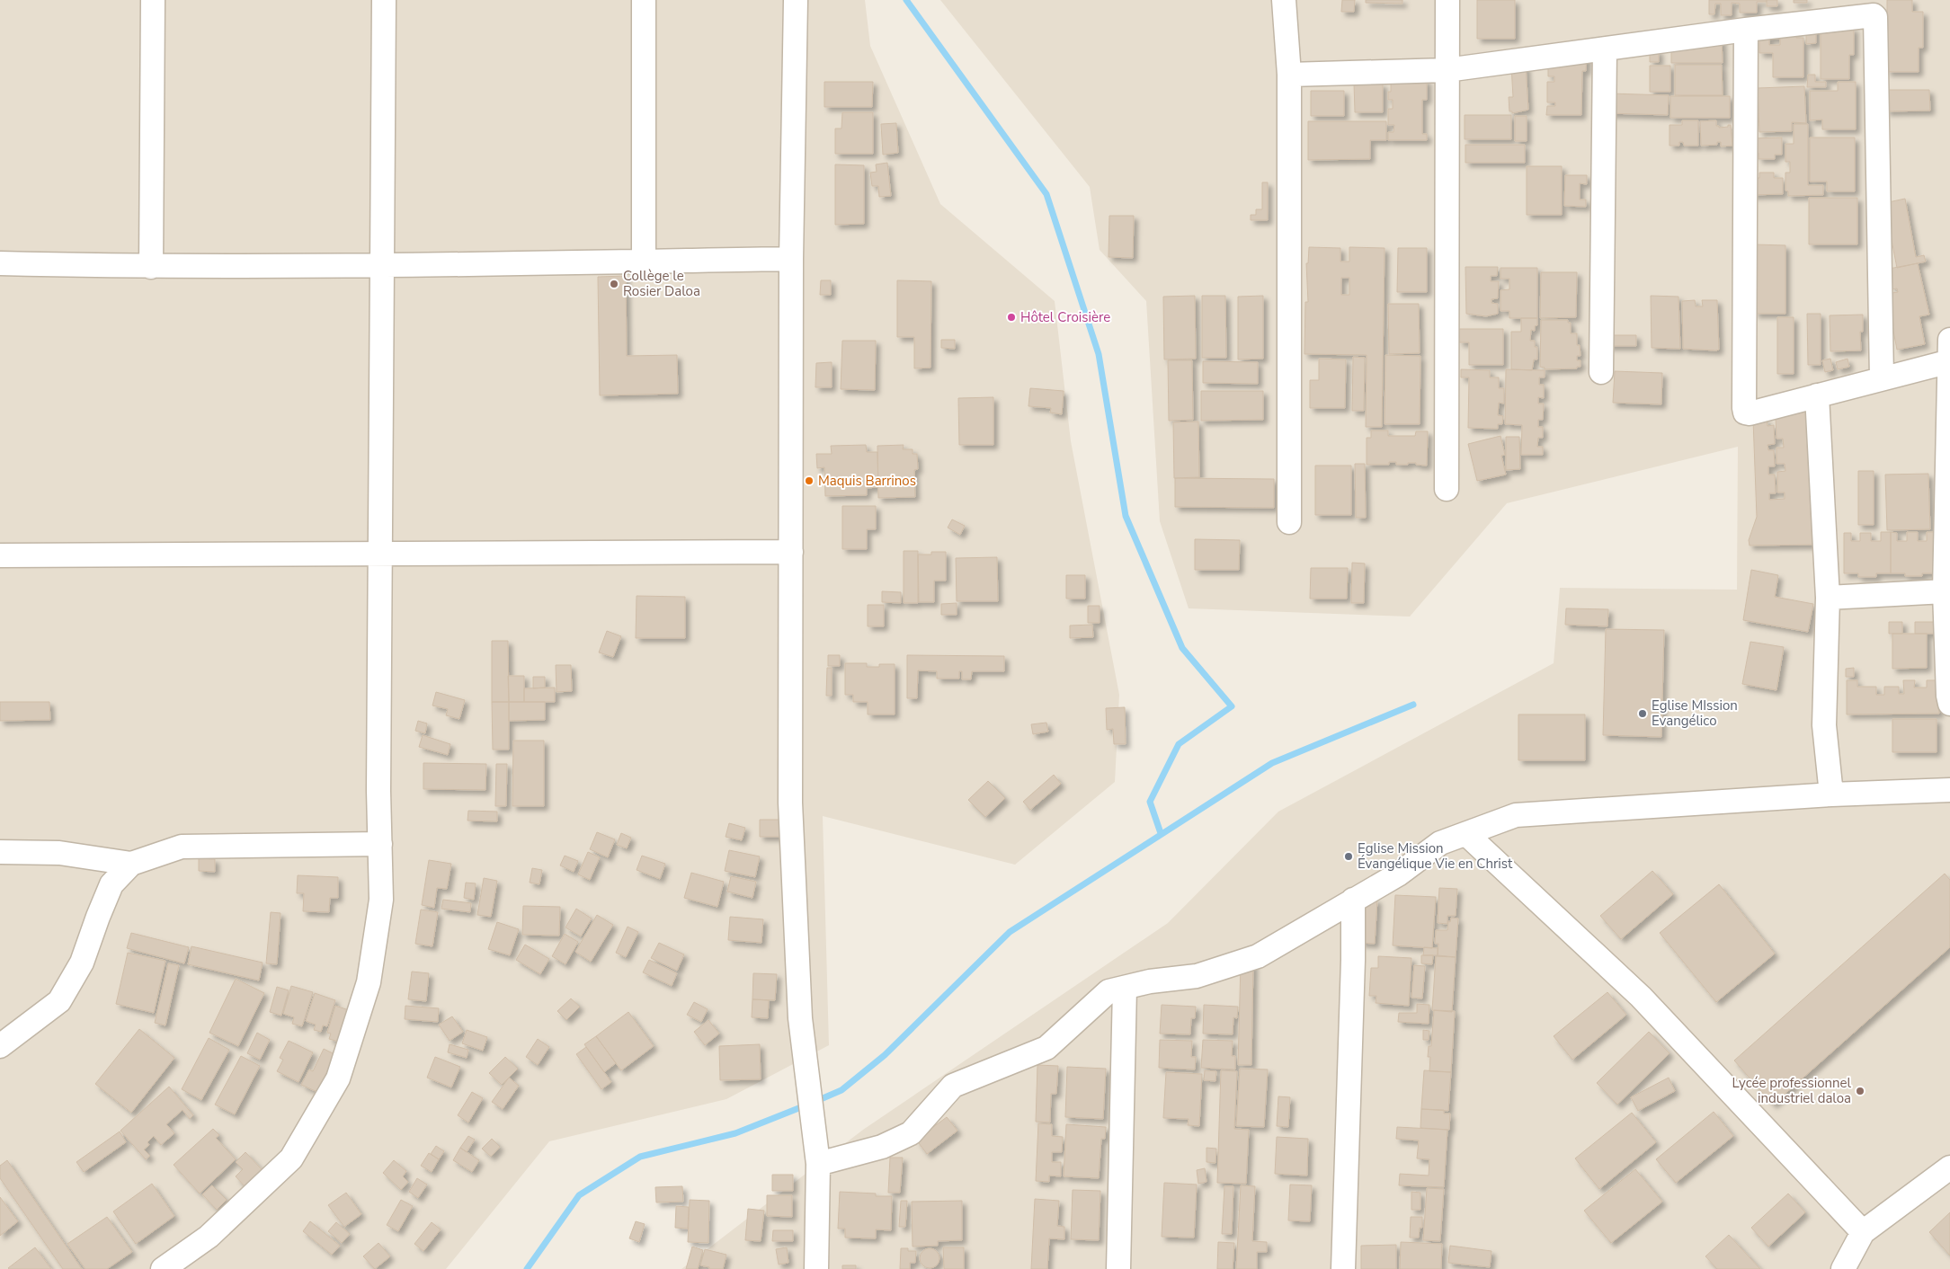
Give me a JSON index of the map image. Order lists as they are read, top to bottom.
{
  "places": [
    "Collège le Rosier Daloa",
    "Hôtel Croisière",
    "Maquis Barrinos",
    "Eglise MIssion Evangélico",
    "Eglise Mission Évangélique Vie en Christ",
    "Lycée professionnel industriel daloa"
  ]
}
